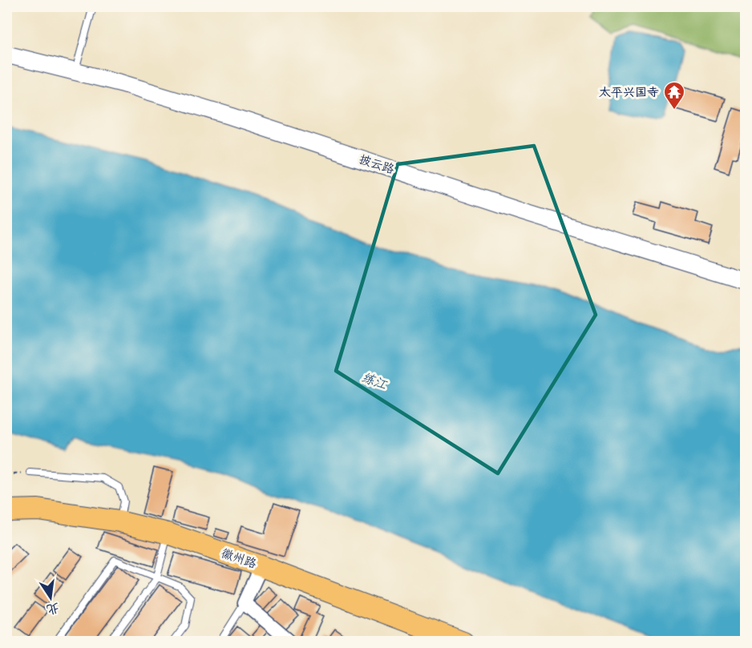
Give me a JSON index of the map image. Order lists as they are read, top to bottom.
{
  "streets": {
    "main road": ["徽州路"],
    "street": ["披云路"]
  },
  "water": ["练江"],
  "places": {
    "temple": ["太平兴国寺"]
  },
  "north": "bottom"
}
